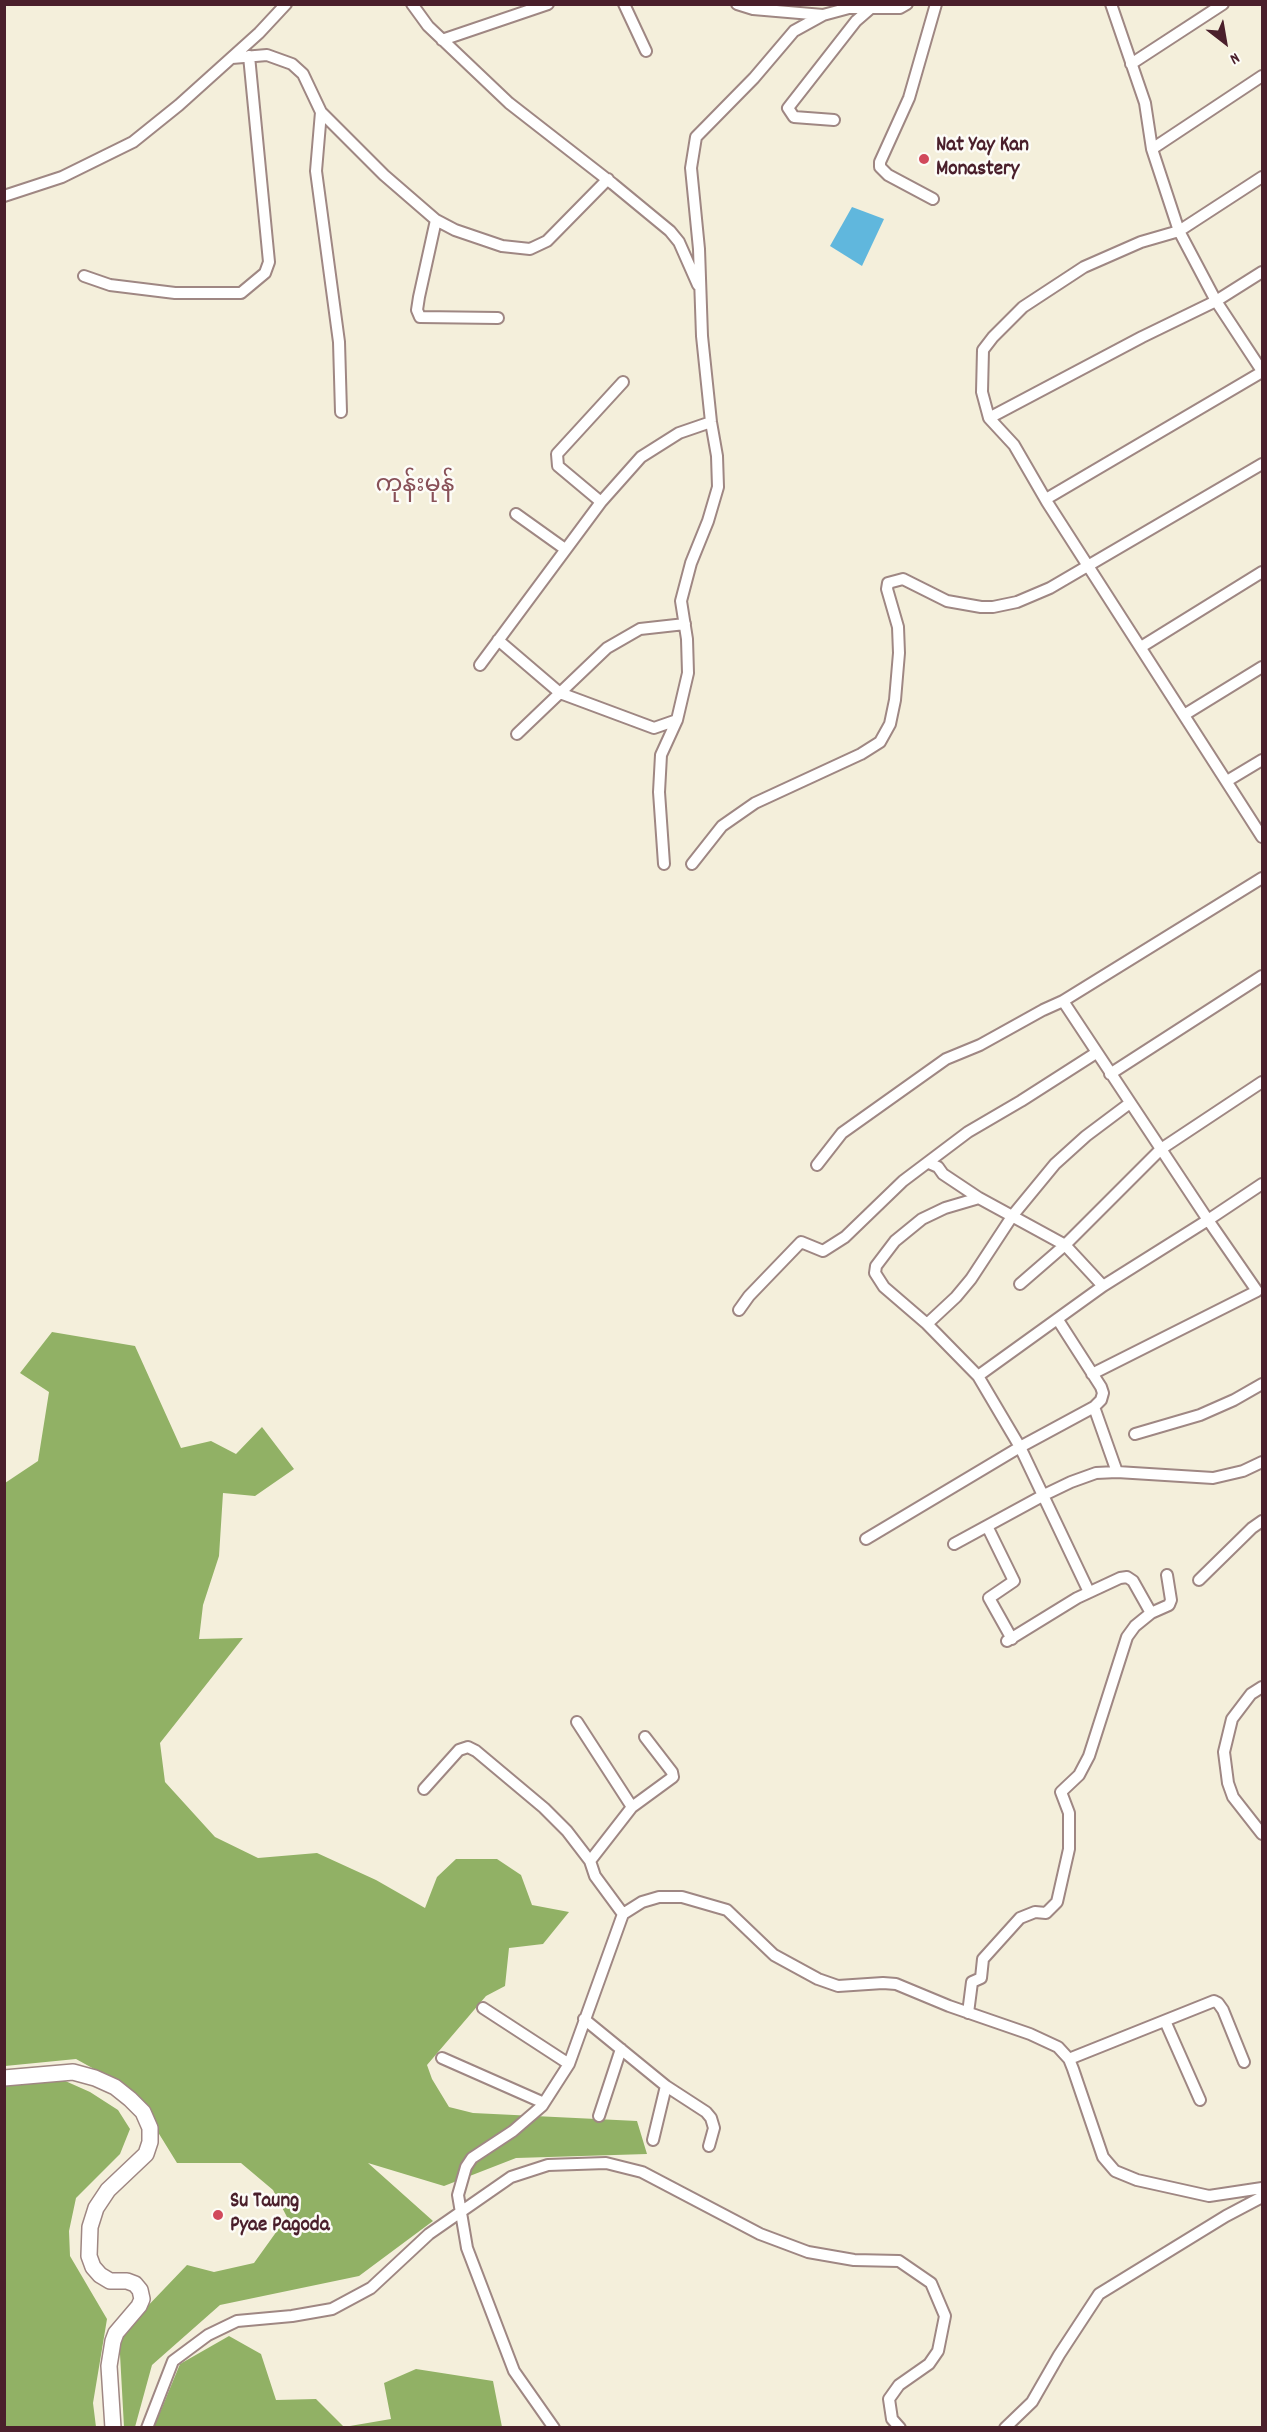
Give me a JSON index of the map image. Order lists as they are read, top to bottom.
{
  "districts": ["ကုန်းမုန်"],
  "places": ["Nat Yay Kan Monastery", "Su Taung Pyae Pagoda"],
  "north": "bottom right"
}
